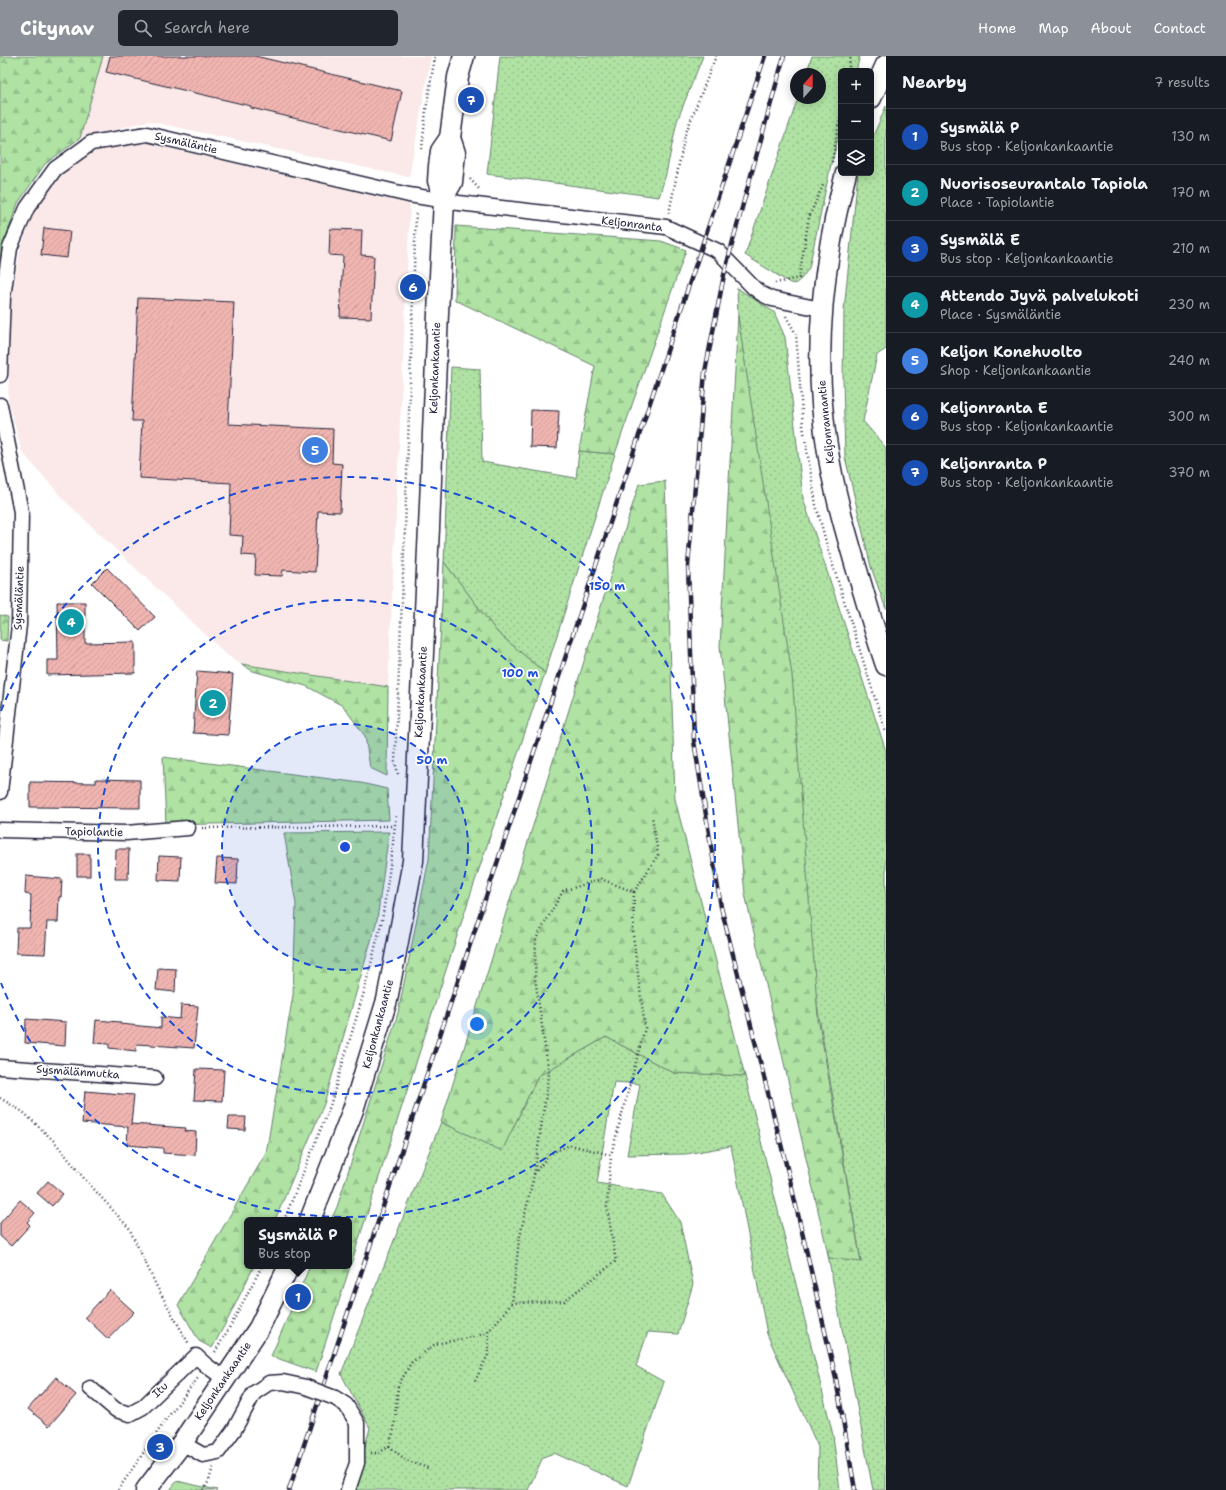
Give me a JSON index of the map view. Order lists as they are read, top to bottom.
{
  "streets": {
    "main road": ["Keljonkankaantie", "Keljonrannantie"],
    "street": [
      "Sysmäläntie",
      "Keljonranta",
      "Tapiolantie",
      "Sysmälänmutka",
      "Itu"
    ]
  },
  "crossings": [
    ["Sysmäläntie", "Keljonranta"],
    ["Sysmäläntie", "Keljonkankaantie"],
    ["Keljonranta", "Keljonkankaantie"],
    ["Keljonranta", "Keljonrannantie"]
  ],
  "north": "top",
  "page": {
    "header": "Citynav",
    "search": "Search here",
    "nav": [
      "Home",
      "Map",
      "About",
      "Contact"
    ],
    "heading": ["Nearby", "7 results"],
    "map_buttons": ["+", "−"],
    "pins": [
      "7",
      "6",
      "5",
      "4",
      "2",
      "1",
      "3"
    ],
    "list": [
      {
        "mark": "1",
        "name": "Sysmälä P",
        "note": "Bus stop · Keljonkankaantie",
        "value": "130 m"
      },
      {
        "mark": "2",
        "name": "Nuorisoseurantalo Tapiola",
        "note": "Place · Tapiolantie",
        "value": "170 m"
      },
      {
        "mark": "3",
        "name": "Sysmälä E",
        "note": "Bus stop · Keljonkankaantie",
        "value": "210 m"
      },
      {
        "mark": "4",
        "name": "Attendo Jyvä palvelukoti",
        "note": "Place · Sysmäläntie",
        "value": "230 m"
      },
      {
        "mark": "5",
        "name": "Keljon Konehuolto",
        "note": "Shop · Keljonkankaantie",
        "value": "240 m"
      },
      {
        "mark": "6",
        "name": "Keljonranta E",
        "note": "Bus stop · Keljonkankaantie",
        "value": "300 m"
      },
      {
        "mark": "7",
        "name": "Keljonranta P",
        "note": "Bus stop · Keljonkankaantie",
        "value": "370 m"
      }
    ],
    "popup": ["Sysmälä P", "Bus stop"]
  },
  "rings": ["150 m", "100 m", "50 m"]
}
